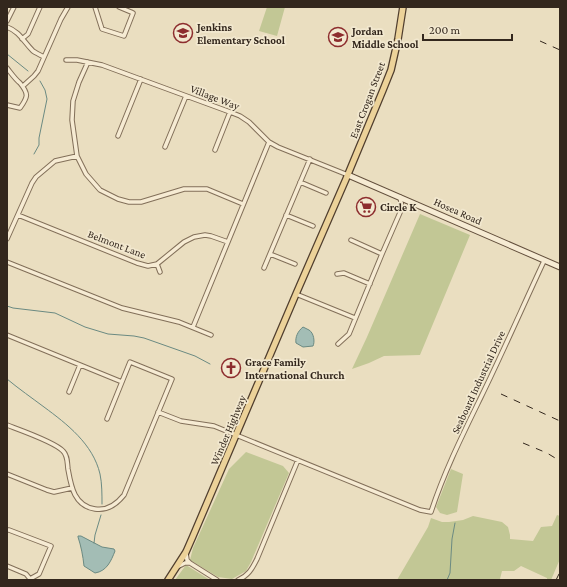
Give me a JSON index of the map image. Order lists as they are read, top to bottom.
{
  "streets": {
    "main road": ["East Crogan Street", "Winder Highway"],
    "street": [
      "Village Way",
      "Hosea Road",
      "Belmont Lane",
      "Seaboard Industrial Drive"
    ]
  },
  "crossings": [
    ["Village Way", "East Crogan Street"],
    ["Village Way", "Hosea Road"],
    ["Village Way", "Winder Highway"],
    ["East Crogan Street", "Hosea Road"],
    ["East Crogan Street", "Winder Highway"],
    ["Hosea Road", "Seaboard Industrial Drive"],
    ["Hosea Road", "Winder Highway"]
  ],
  "places": {
    "school or university": ["Jenkins Elementary School", "Jordan Middle School"],
    "supermarket": ["Circle K"],
    "church": ["Grace Family International Church"]
  },
  "scale_bar": "200 m"
}
